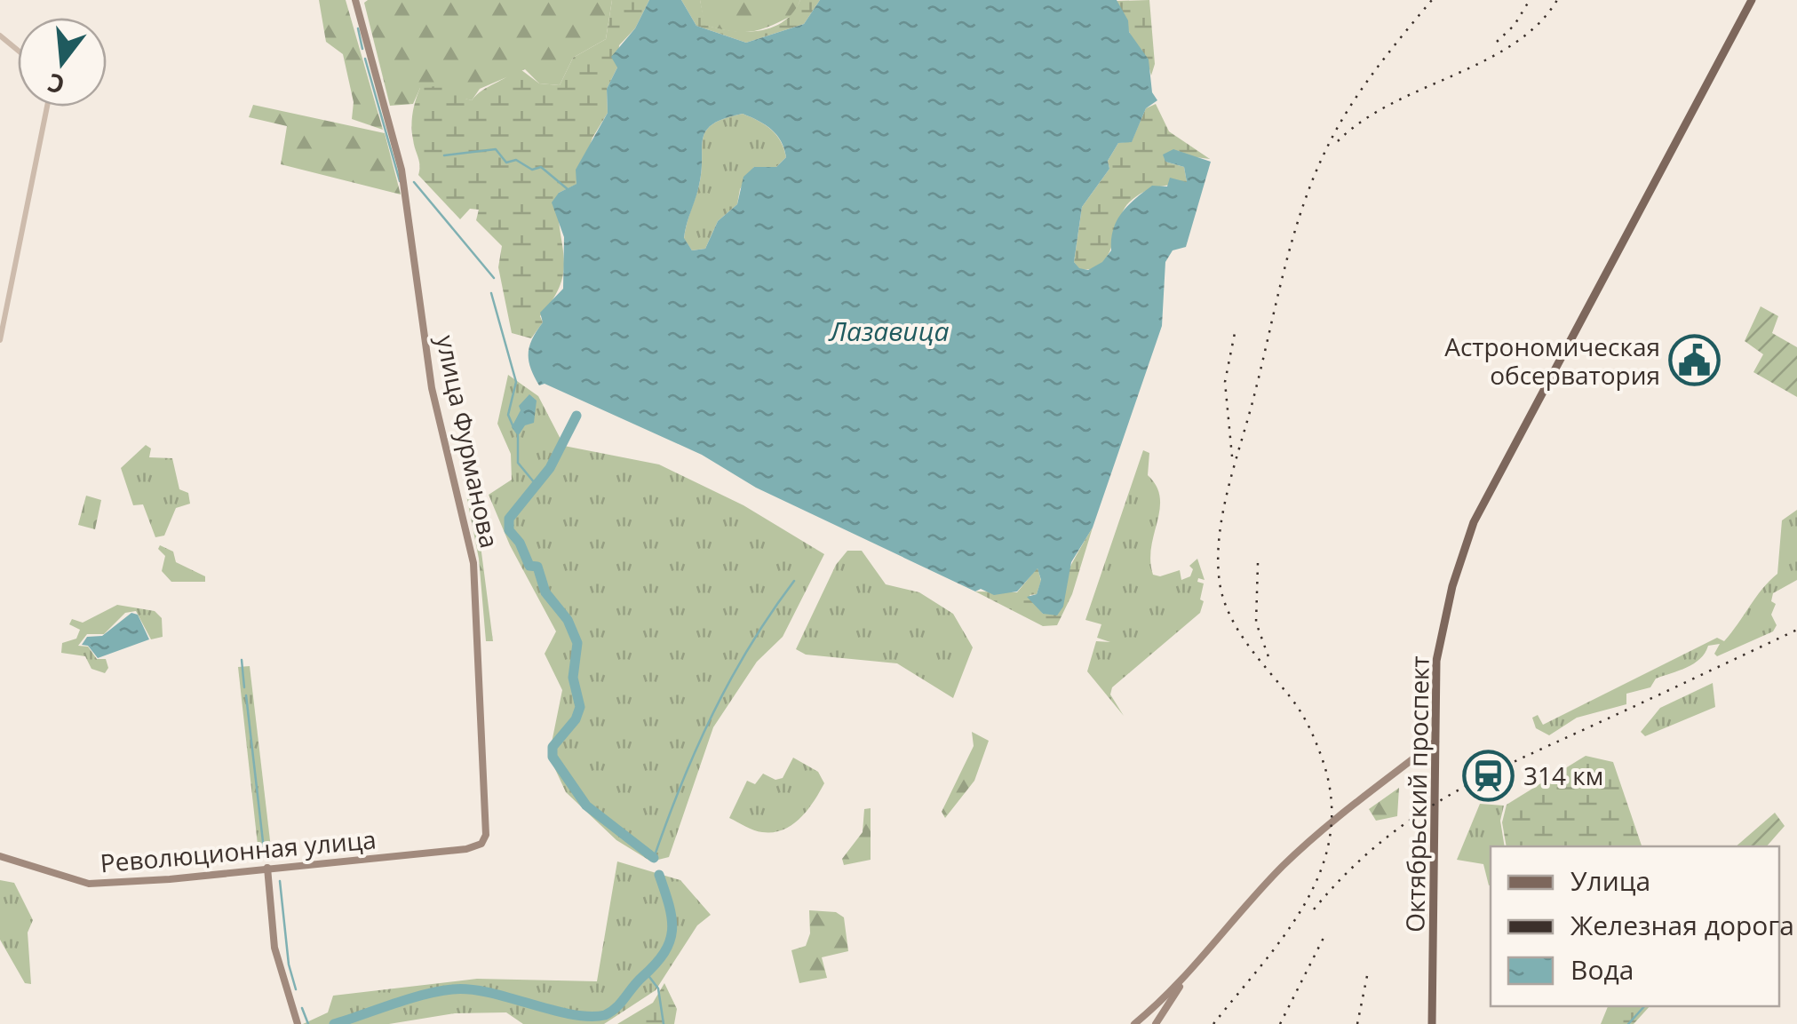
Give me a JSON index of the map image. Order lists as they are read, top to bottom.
{
  "streets": {
    "main road": ["улица Фурманова", "Октябрьский проспект", "Революционная улица"]
  },
  "crossings": [
    ["улица Фурманова", "Революционная улица"]
  ],
  "water": ["Лазавица"],
  "places": {
    "public building": ["Aстрономическая обсерватория"],
    "station": ["314 км"]
  },
  "legend": ["Улица", "Железная дорога", "Вода"],
  "north": "bottom"
}
